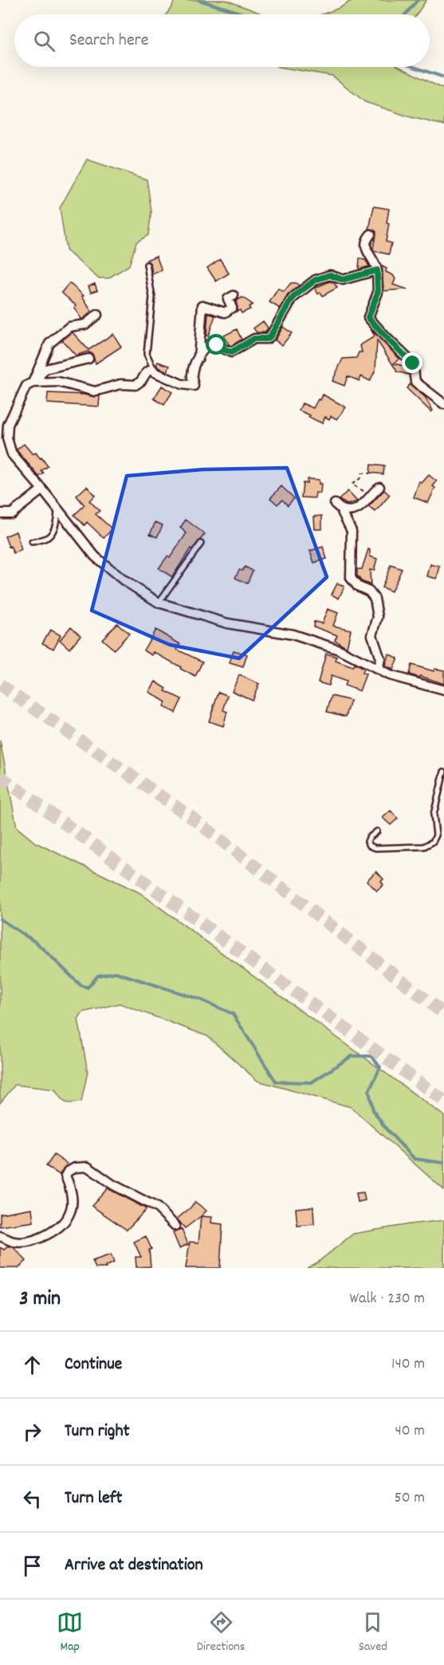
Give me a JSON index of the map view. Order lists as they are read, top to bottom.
{
  "page": {
    "search": "Search here",
    "heading": ["3 min", "Walk · 230 m"],
    "list": [
      ["Continue", "140 m"],
      ["Turn right", "40 m"],
      ["Turn left", "50 m"],
      "Arrive at destination"
    ],
    "nav": ["Map", "Directions", "Saved"]
  }
}
